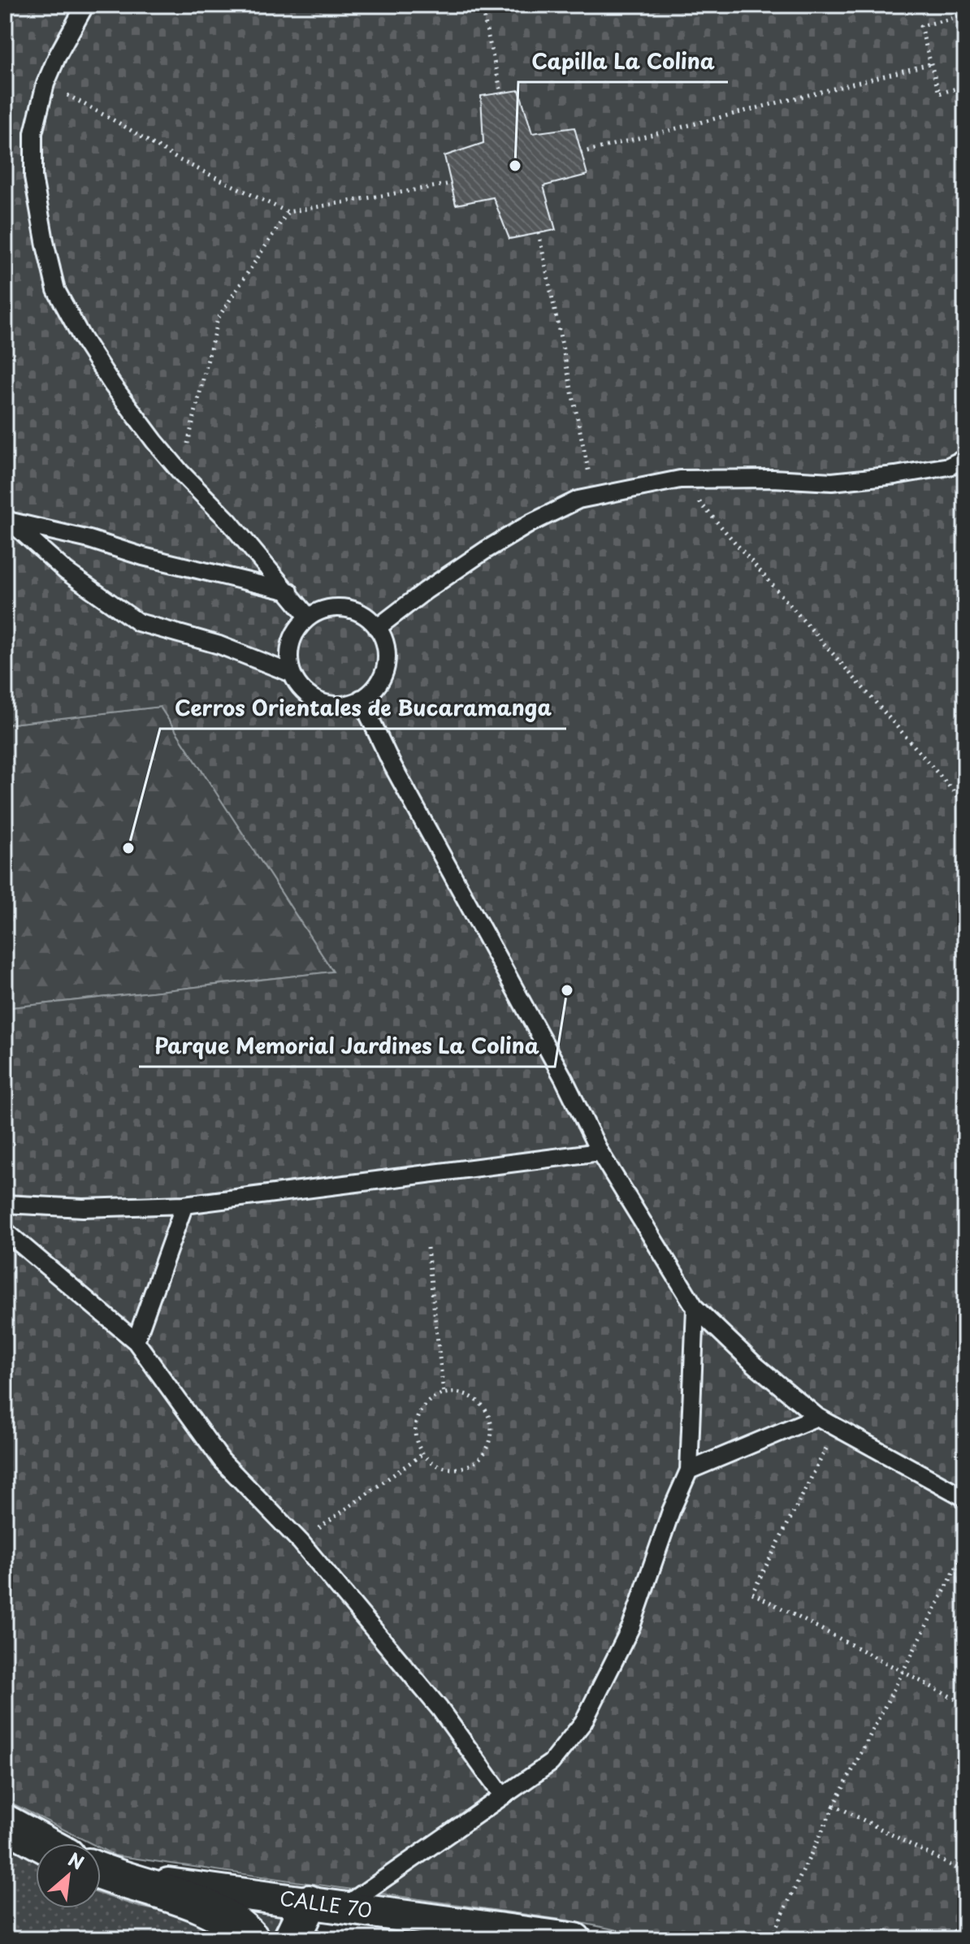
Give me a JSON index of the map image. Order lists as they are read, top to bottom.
{
  "streets": {
    "street": ["CALLE 70"]
  },
  "places": ["Capilla La Colina", "Cerros Orientales de Bucaramanga", "Parque Memorial Jardines La Colina"],
  "north": "top right"
}
